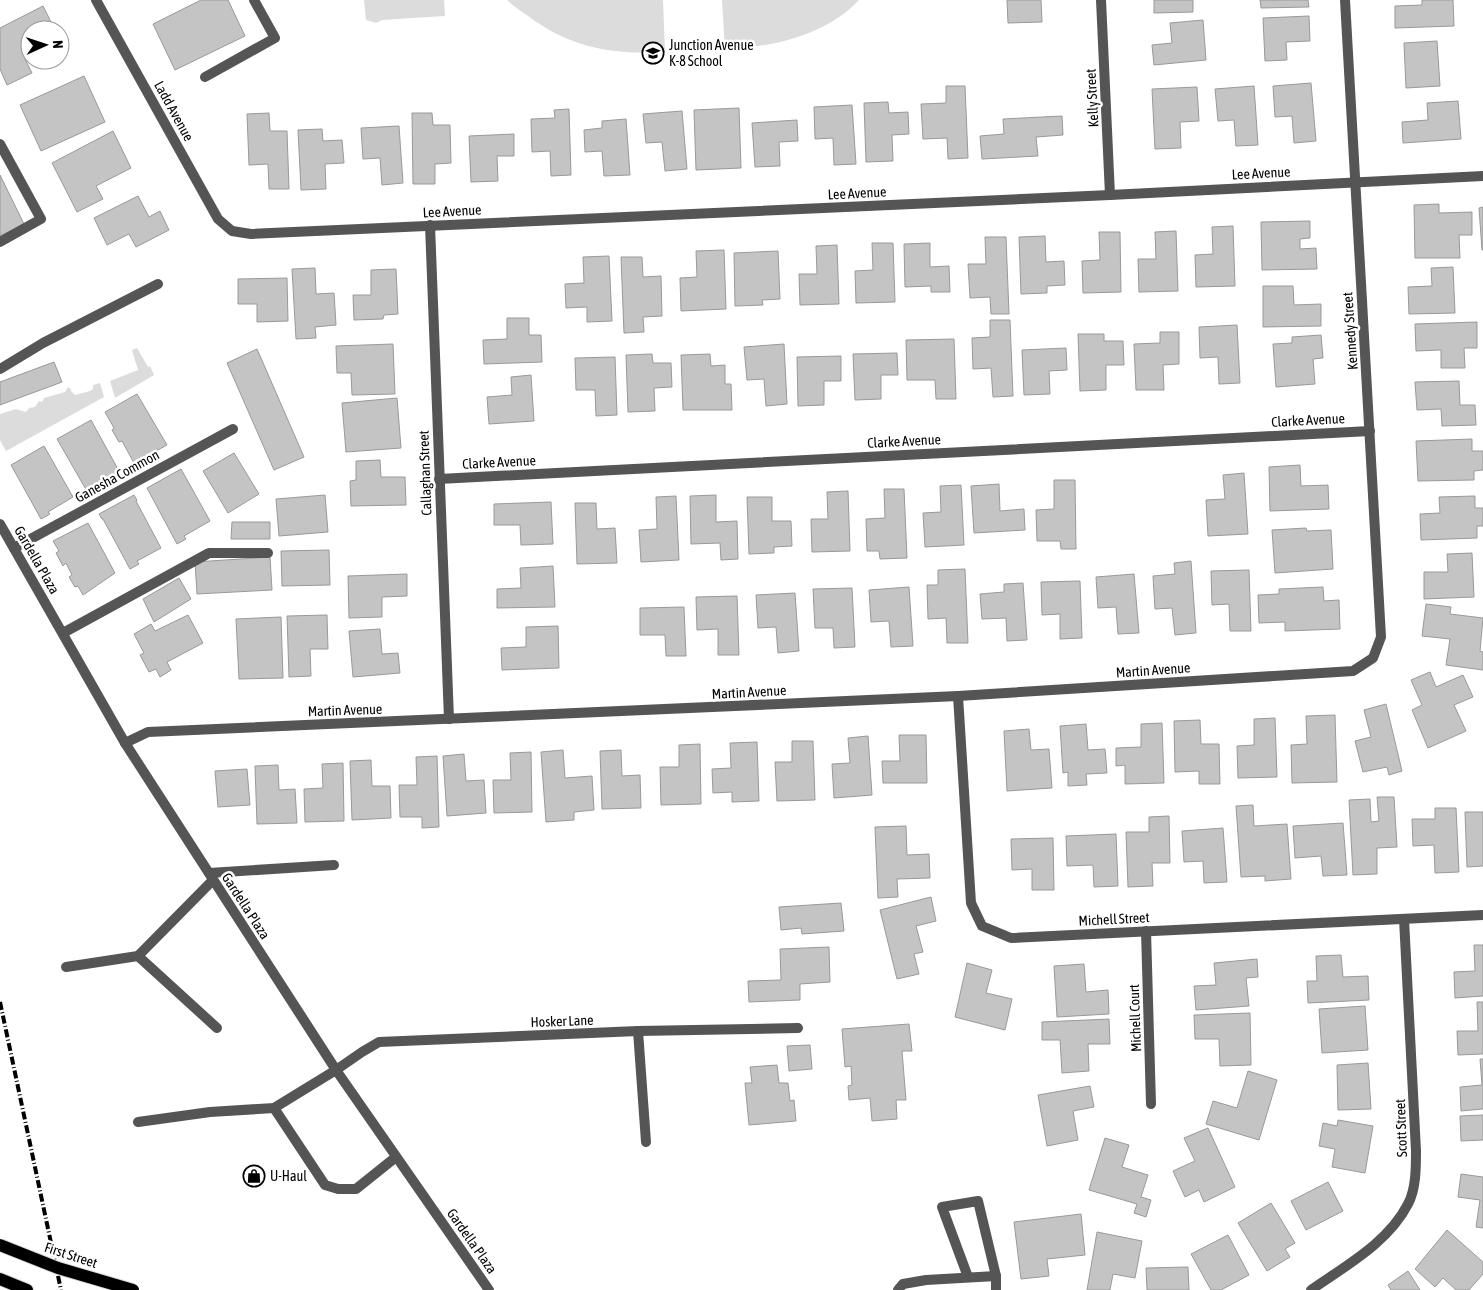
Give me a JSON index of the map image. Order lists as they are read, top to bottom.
{
  "streets": {
    "main road": ["First Street"],
    "street": [
      "Kelly Street",
      "Ladd Avenue",
      "Lee Avenue",
      "Kennedy Street",
      "Clarke Avenue",
      "Callaghan Street",
      "Ganesha Common",
      "Gardella Plaza",
      "Martin Avenue",
      "Michell Street",
      "Michell Court",
      "Hosker Lane",
      "Scott Street"
    ]
  },
  "crossings": [
    ["Kelly Street", "Lee Avenue"],
    ["Ladd Avenue", "Lee Avenue"],
    ["Lee Avenue", "Kennedy Street"],
    ["Lee Avenue", "Callaghan Street"],
    ["Kennedy Street", "Clarke Avenue"],
    ["Kennedy Street", "Martin Avenue"],
    ["Clarke Avenue", "Callaghan Street"],
    ["Callaghan Street", "Martin Avenue"],
    ["Ganesha Common", "Gardella Plaza"],
    ["Gardella Plaza", "Martin Avenue"],
    ["Gardella Plaza", "Hosker Lane"],
    ["Martin Avenue", "Michell Street"],
    ["Michell Street", "Michell Court"],
    ["Michell Street", "Scott Street"]
  ],
  "places": {
    "school or university": ["Junction Avenue K-8 School"],
    "shop": ["U-Haul"]
  },
  "north": "right"
}
